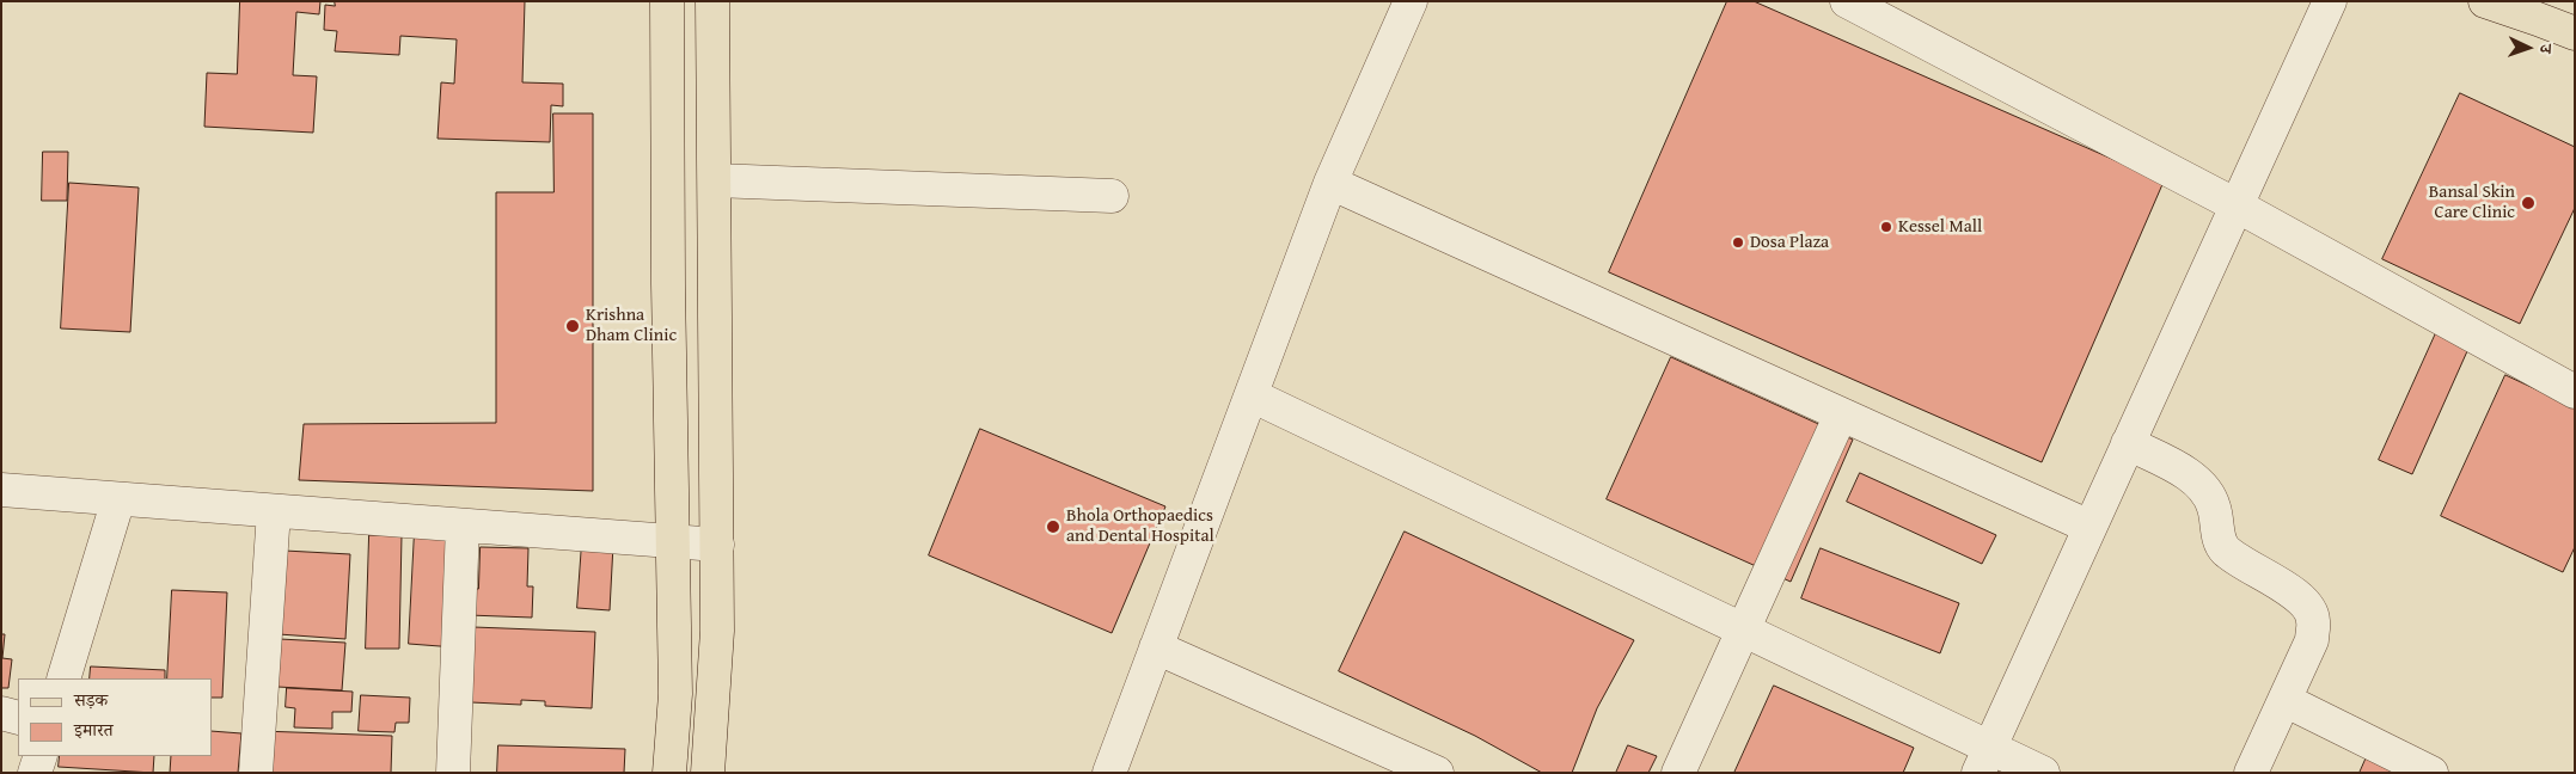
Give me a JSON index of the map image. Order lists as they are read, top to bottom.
{
  "places": [
    "Bansal Skin Care Clinic",
    "Kessel Mall",
    "Dosa Plaza",
    "Krishna Dham Clinic",
    "Bhola Orthopaedics and Dental Hospital"
  ],
  "legend": ["सड़क", "इमारत"],
  "north": "right"
}
